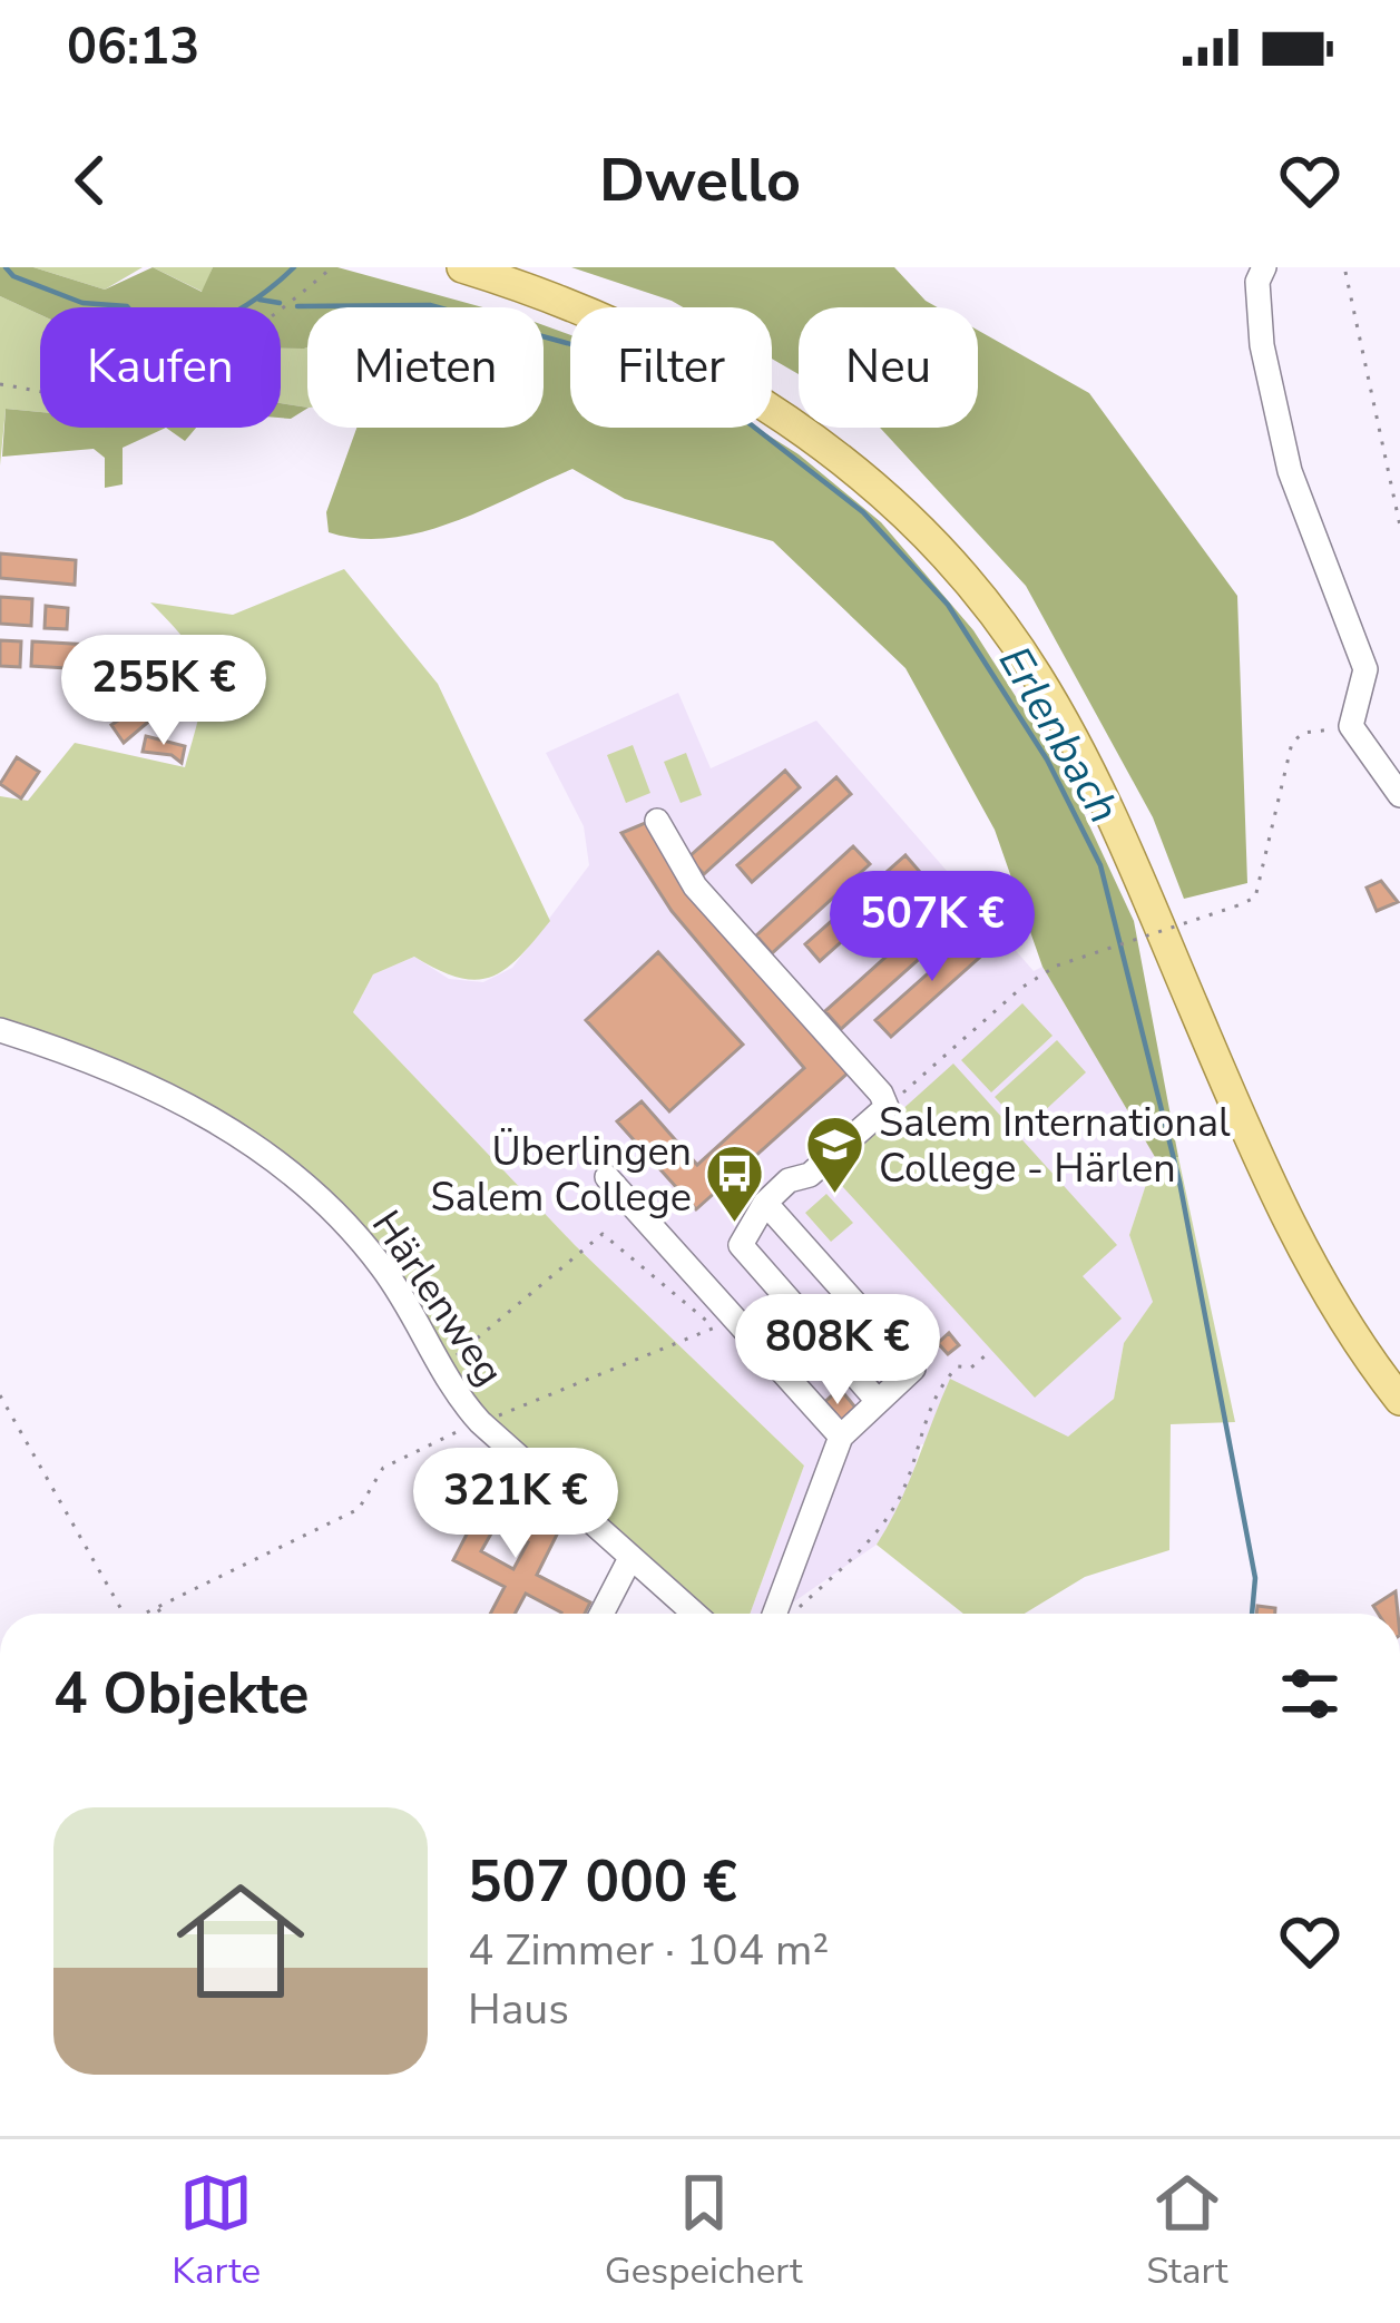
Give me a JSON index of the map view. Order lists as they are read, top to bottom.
{
  "streets": {
    "street": ["Härlenweg"]
  },
  "water": ["Erlenbach"],
  "places": {
    "school or university": ["Salem International College - Härlen"],
    "bus stop": ["Überlingen Salem College"]
  },
  "page": {
    "status": "06:13",
    "header": "Dwello",
    "chip": [
      "Kaufen",
      "Mieten",
      "Filter",
      "Neu"
    ],
    "price": [
      "255K €",
      "507K €",
      "808K €",
      "321K €"
    ],
    "heading": "4 Objekte",
    "list": [
      {
        "name": "507 000 €",
        "note": "4 Zimmer · 104 m² · Haus"
      }
    ],
    "tabs": ["Karte", "Gespeichert", "Start"]
  }
}
